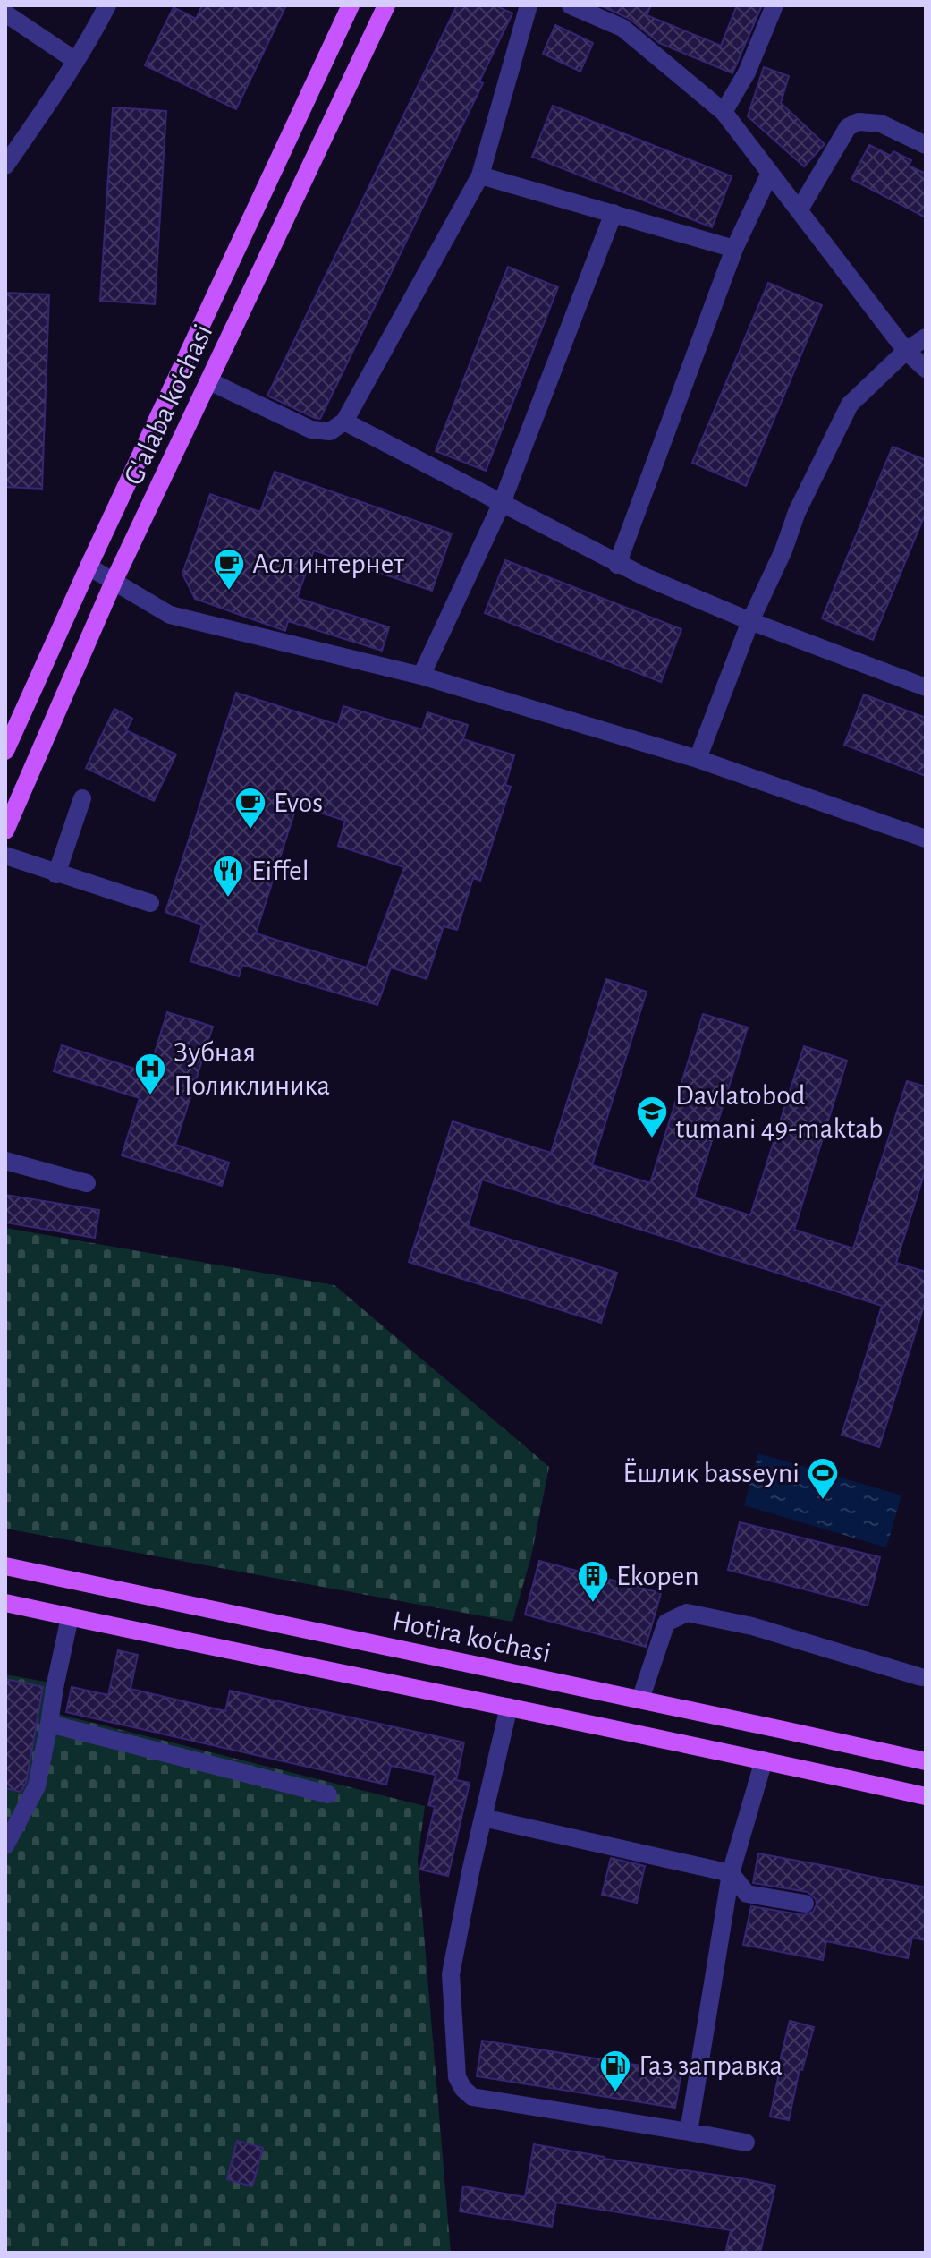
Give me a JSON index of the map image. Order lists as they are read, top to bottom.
{
  "streets": {
    "main road": ["G'alaba ko'chasi", "Hotira ko'chasi"]
  },
  "places": {
    "cafe": ["Асл интернет", "Evos"],
    "restaurant": ["Eiffel"],
    "hospital": ["Зубная Поликлиника"],
    "school or university": ["Davlatobod tumani 49-maktab"],
    "sports": ["Ёшлик basseyni"],
    "building": ["Ekopen"],
    "fuel station": ["Газ заправка"]
  }
}
